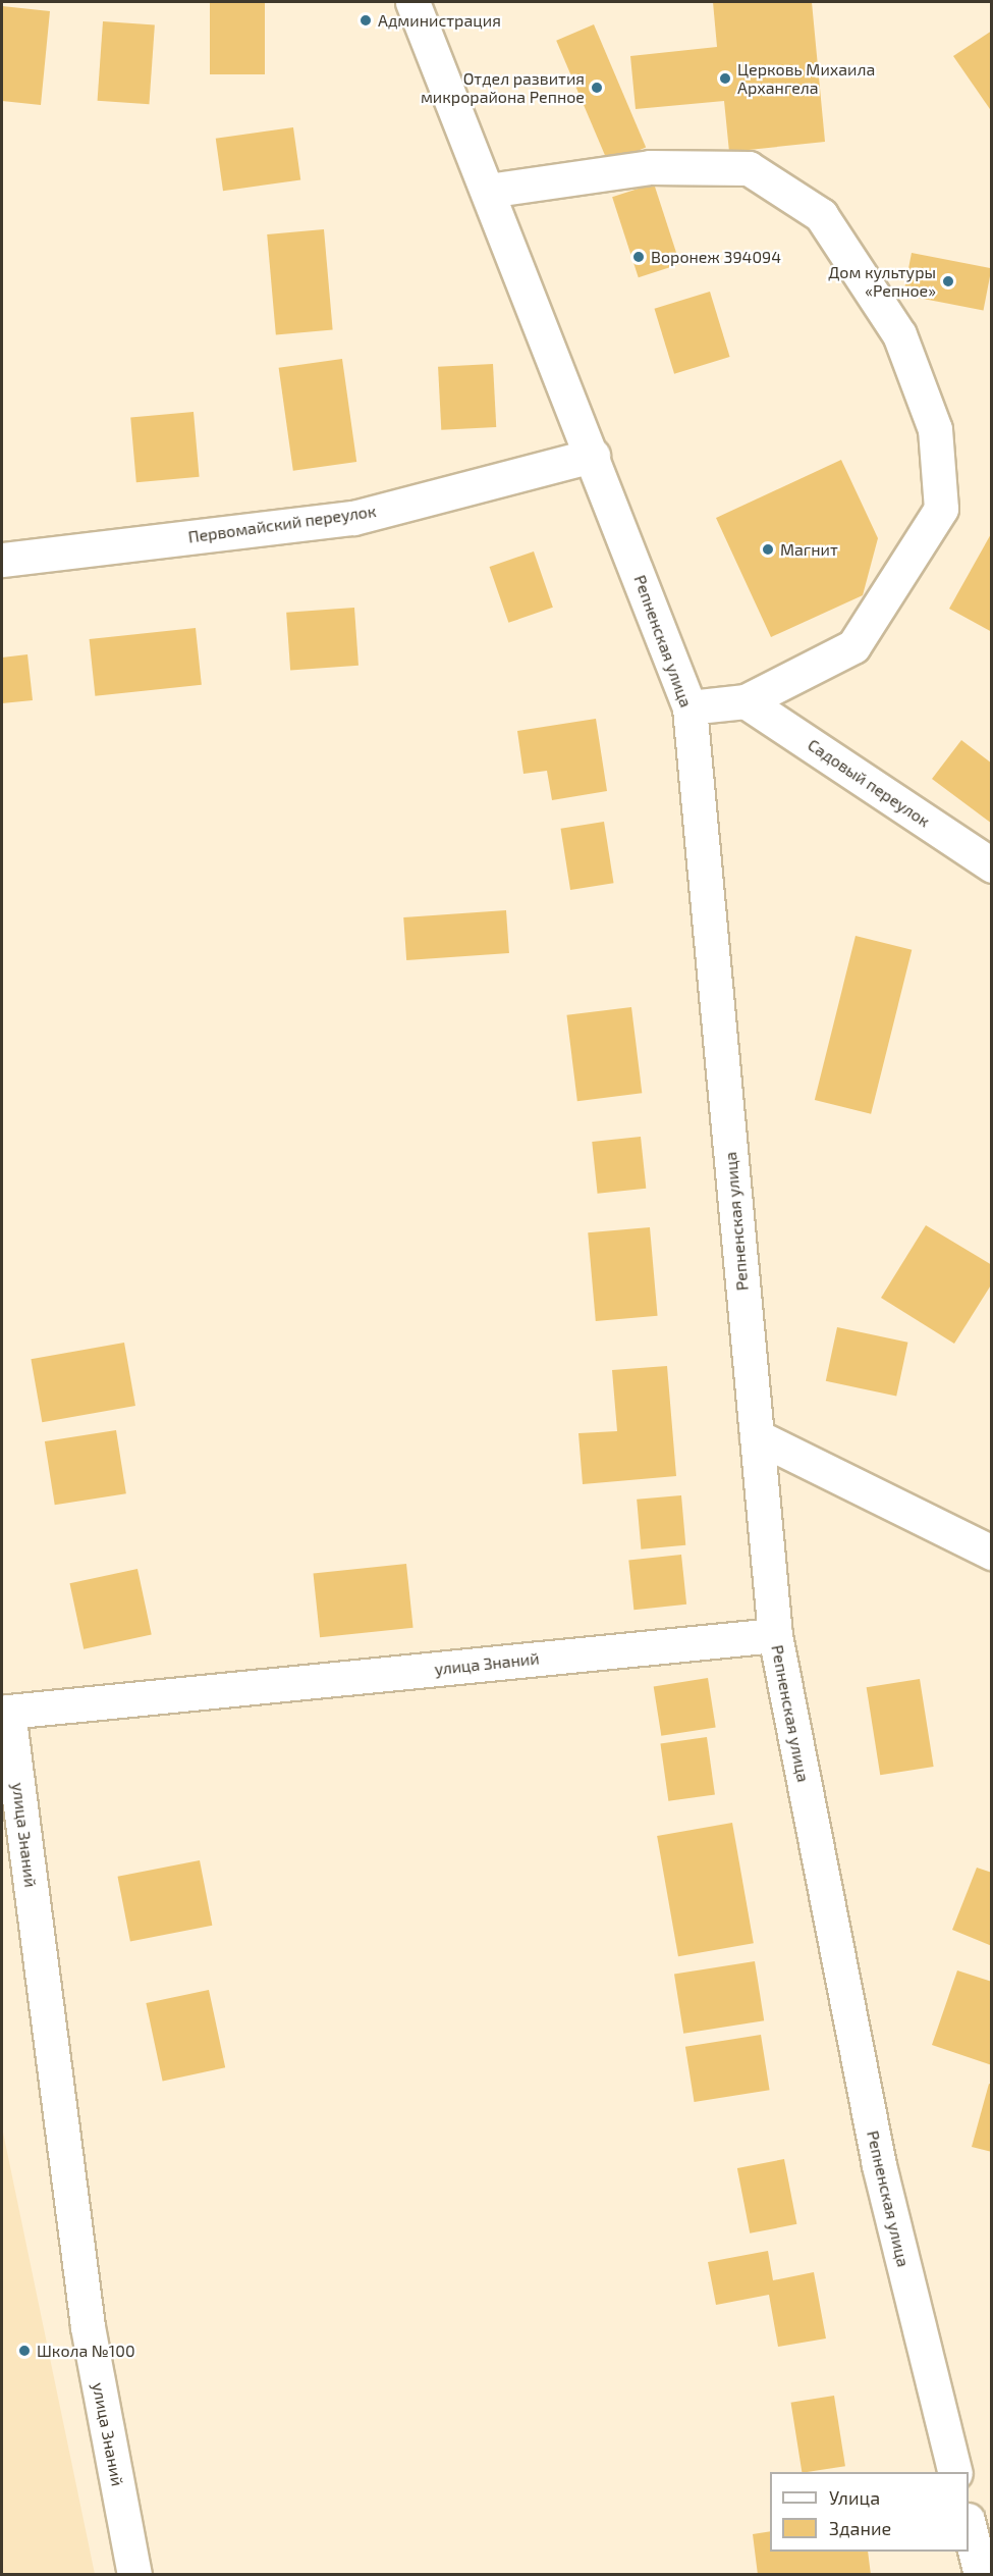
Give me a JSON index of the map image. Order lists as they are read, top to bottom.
{
  "streets": {
    "street": [
      "Первомайский переулок",
      "Репненская улица",
      "Садовый переулок",
      "улица Знаний"
    ]
  },
  "crossings": [
    ["Первомайский переулок", "Репненская улица"],
    ["Репненская улица", "улица Знаний"]
  ],
  "places": [
    "Администрация",
    "Церковь Михаила Архангела",
    "Отдел развития микрорайона Репное",
    "Воронеж 394094",
    "Дом культуры «Репное»",
    "Магнит",
    "Школа №100"
  ],
  "legend": ["Улица", "Здание"]
}
